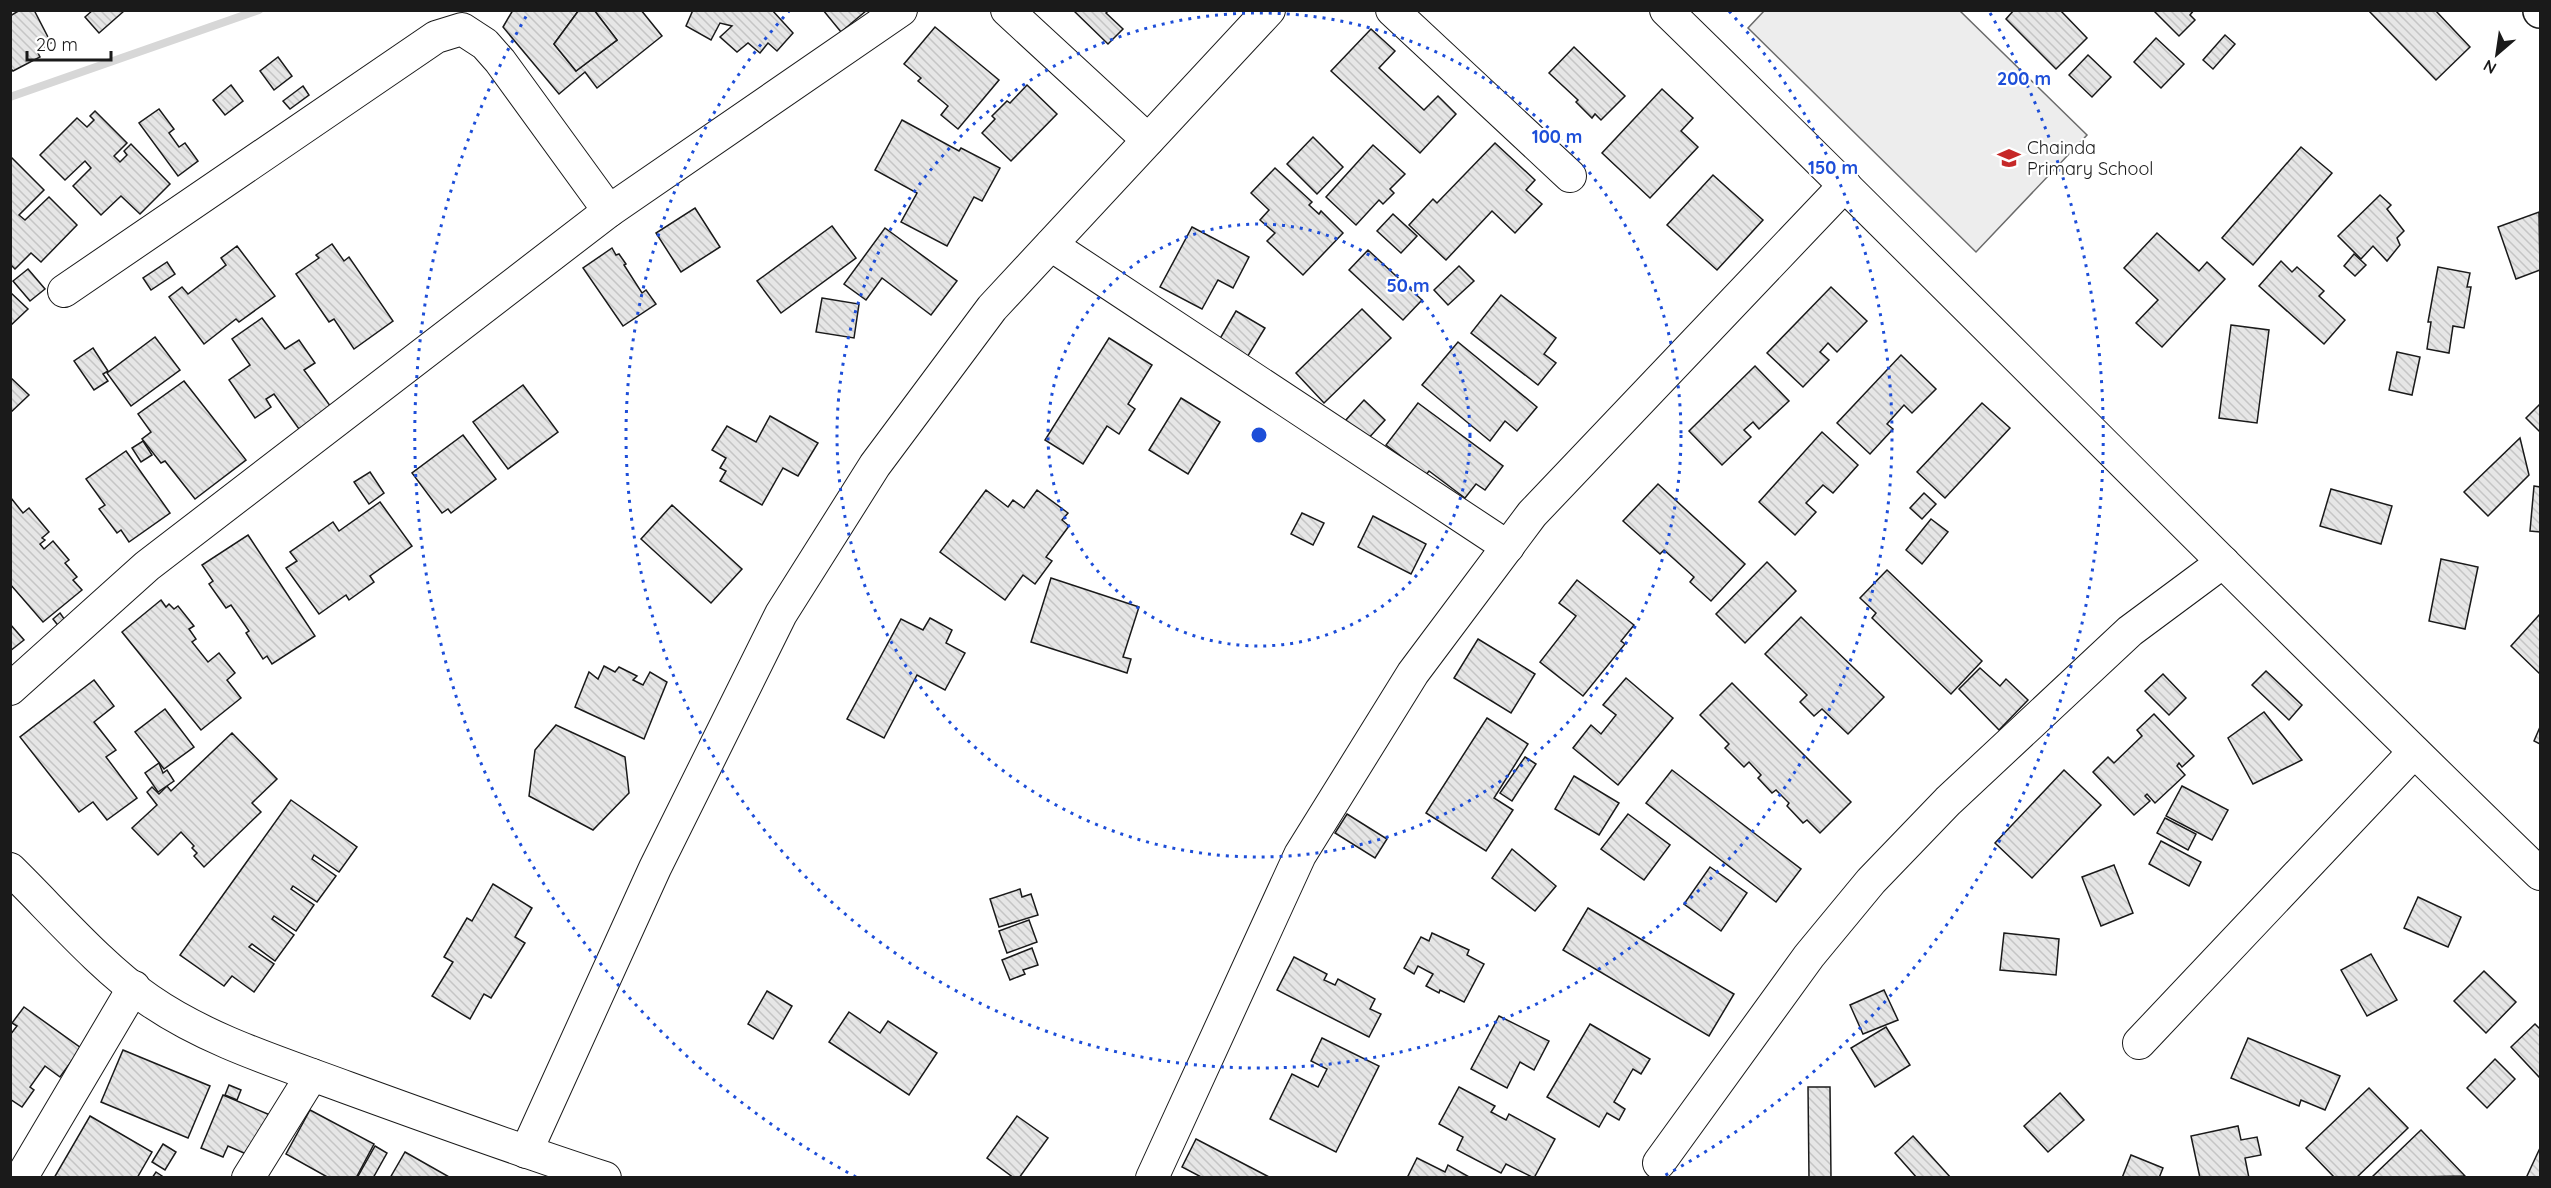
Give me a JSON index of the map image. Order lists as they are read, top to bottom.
{
  "places": {
    "school or university": ["Chainda Primary School"]
  },
  "scale_bar": "20 m",
  "north": "bottom left",
  "rings": [
    "200 m",
    "100 m",
    "150 m",
    "50 m"
  ]
}
